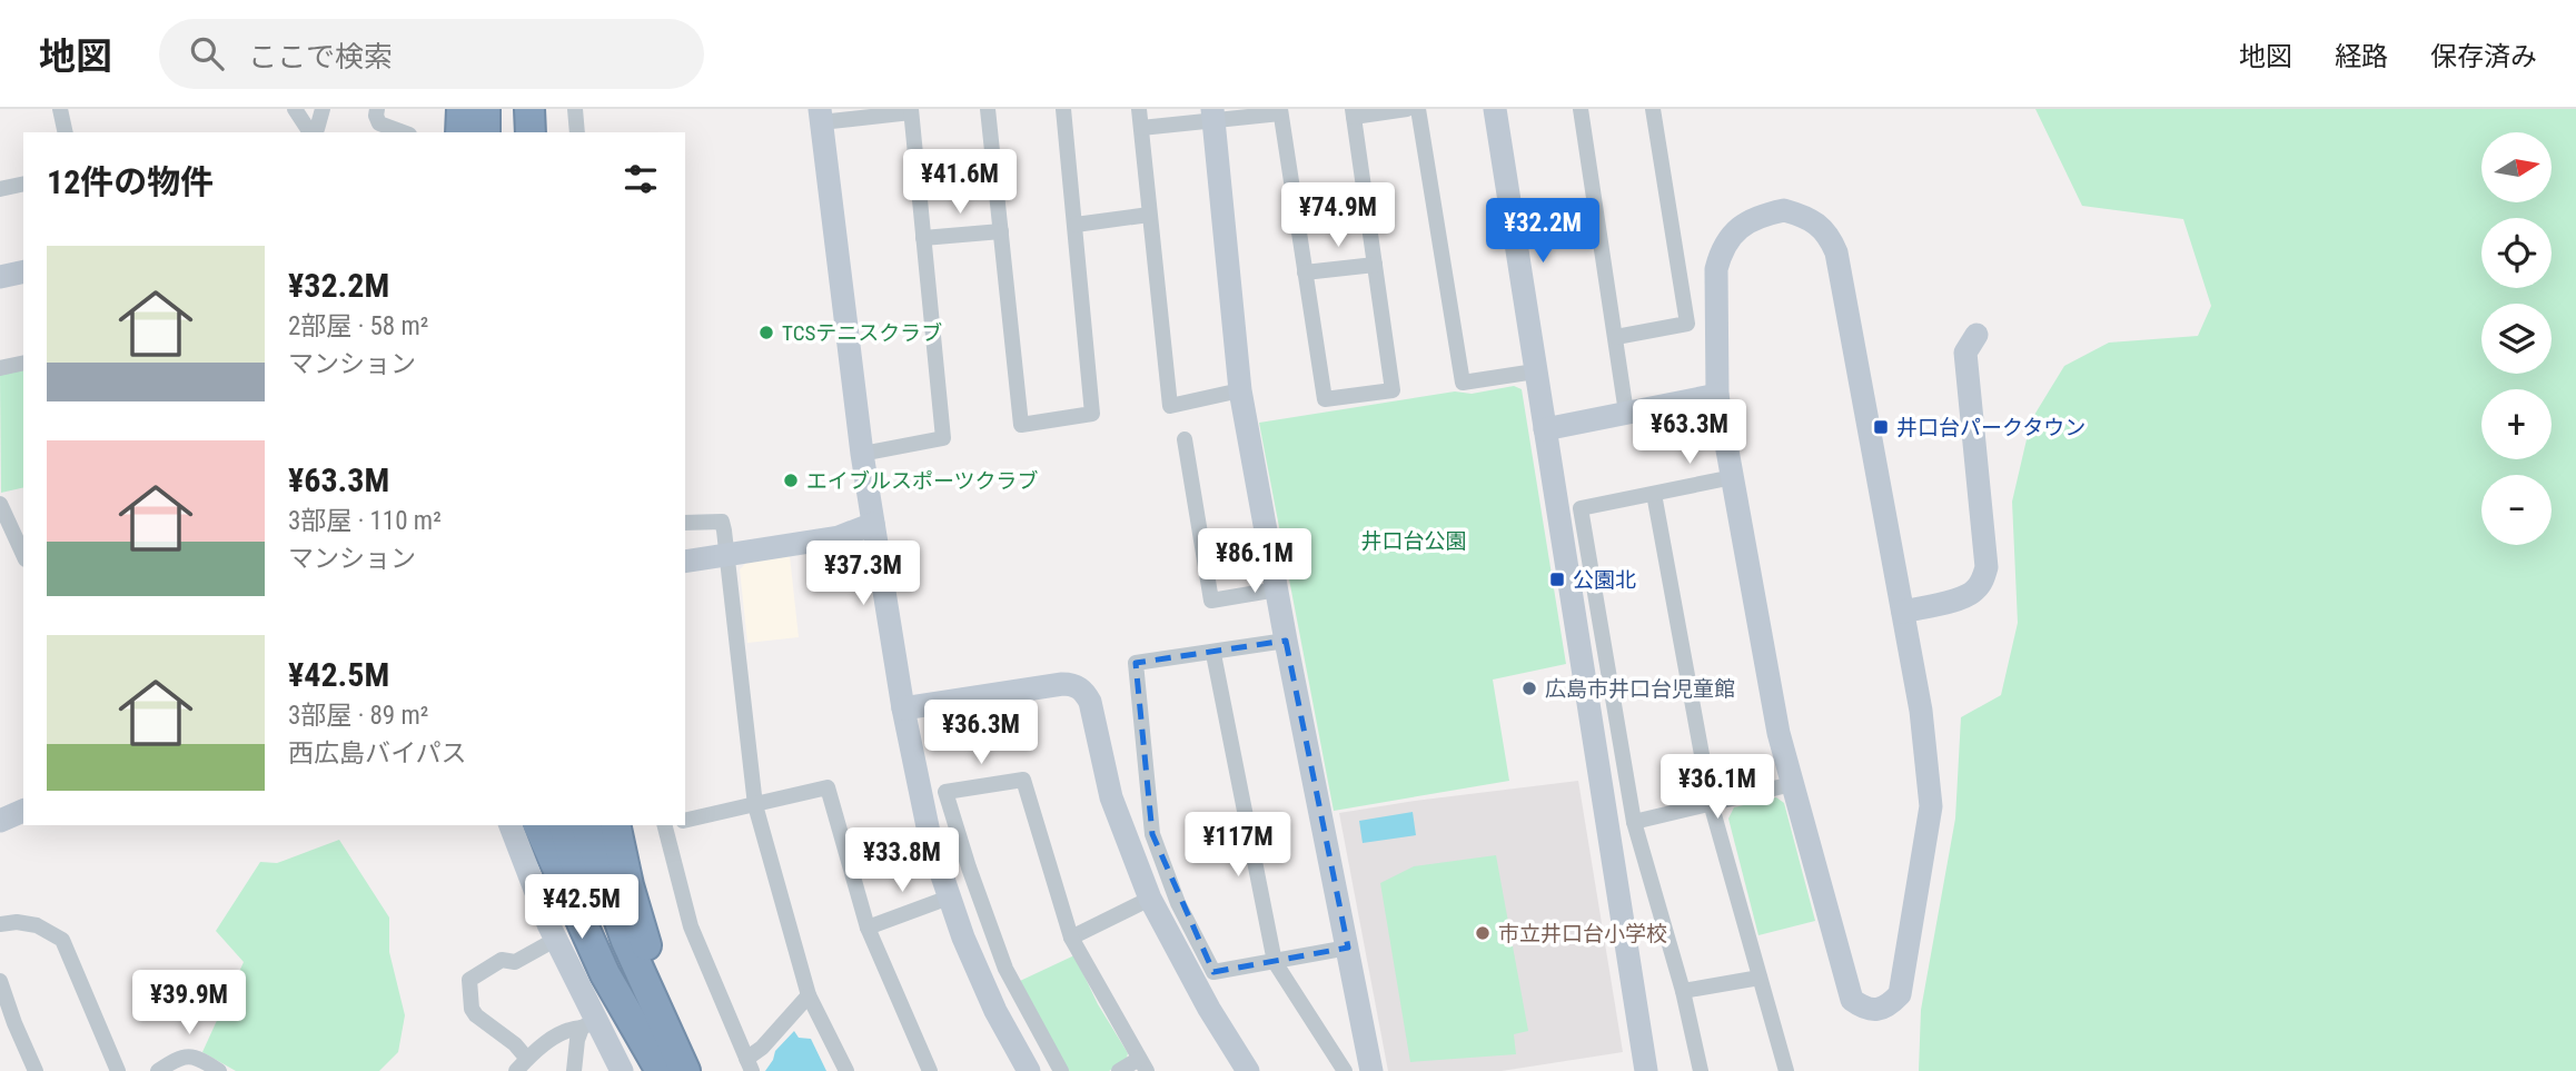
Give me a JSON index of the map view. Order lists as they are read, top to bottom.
{
  "parks": ["井口台公園"],
  "places": {
    "other": [
      "TCSテニスクラブ",
      "エイブルスポーツクラブ",
      "広島市井口台児童館",
      "市立井口台小学校"
    ],
    "transit": ["井口台パークタウン", "公園北"]
  },
  "north": "right",
  "page": {
    "header": "地図",
    "search": "ここで検索",
    "nav": ["地図", "経路", "保存済み"],
    "map_buttons": ["+", "−"],
    "heading": "12件の物件",
    "price": [
      "¥41.6M",
      "¥74.9M",
      "¥32.2M",
      "¥63.3M",
      "¥86.1M",
      "¥37.3M",
      "¥36.3M",
      "¥36.1M",
      "¥117M",
      "¥33.8M",
      "¥42.5M",
      "¥39.9M"
    ],
    "list": [
      {
        "name": "¥32.2M",
        "note": "2部屋 · 58 m² · マンション"
      },
      {
        "name": "¥63.3M",
        "note": "3部屋 · 110 m² · マンション"
      },
      {
        "name": "¥42.5M",
        "note": "3部屋 · 89 m² · 西広島バイパス"
      }
    ]
  }
}
